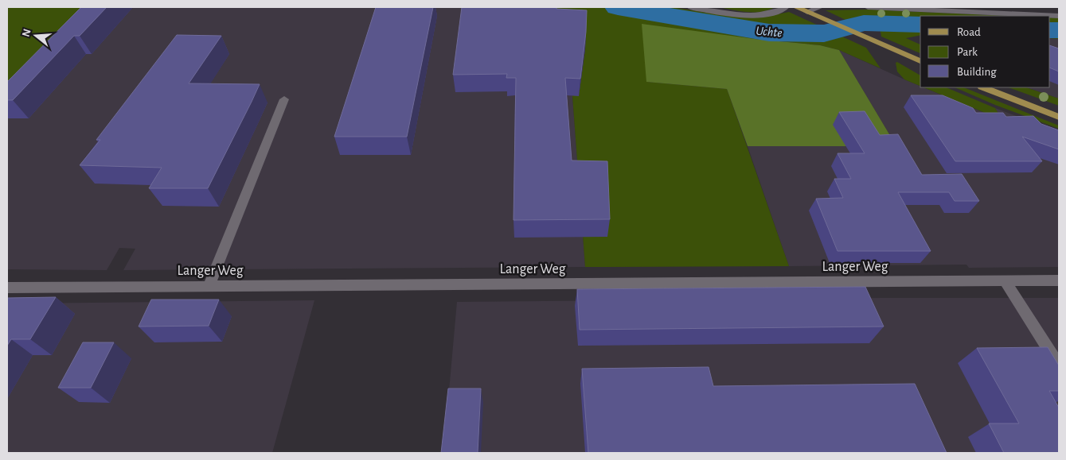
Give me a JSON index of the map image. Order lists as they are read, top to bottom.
{
  "streets": {
    "street": ["Langer Weg"]
  },
  "water": ["Uchte"],
  "legend": ["Road", "Park", "Building"],
  "north": "left"
}
